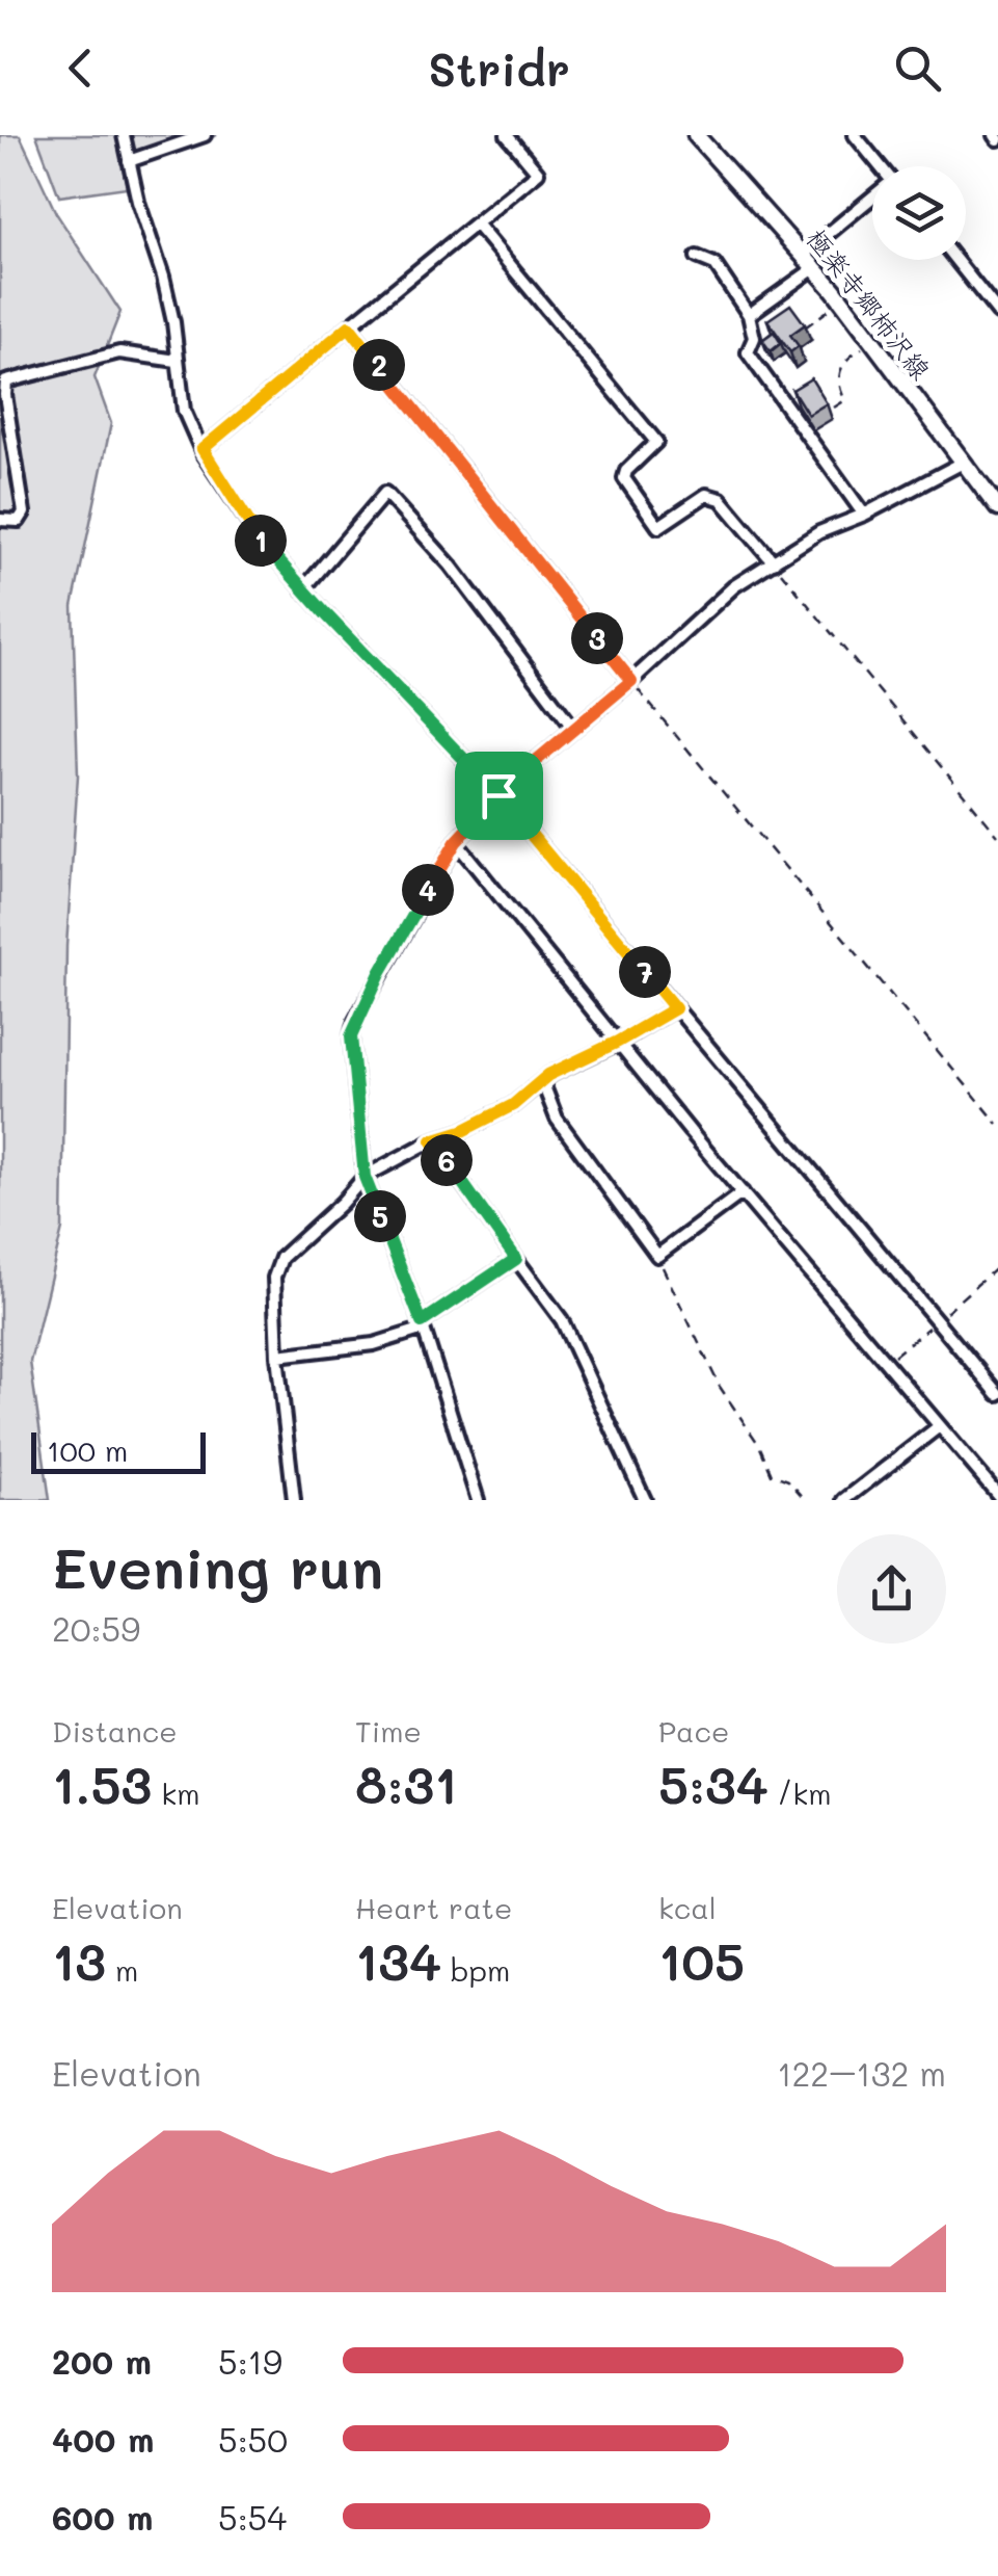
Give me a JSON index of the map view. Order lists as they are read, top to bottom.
{
  "streets": {
    "main road": ["極楽寺郷柿沢線"]
  },
  "scale_bar": "100 m",
  "page": {
    "header": "Stridr",
    "pins": [
      "2",
      "1",
      "3",
      "4",
      "7",
      "6",
      "5"
    ],
    "scale": "100 m",
    "heading": ["Evening run", "20:59"],
    "stats": [
      ["Distance", "1.53 km"],
      ["Time", "8:31"],
      ["Pace", "5:34 /km"],
      ["Elevation", "13 m"],
      ["Heart rate", "134 bpm"],
      ["kcal", "105"]
    ],
    "chart": ["Elevation", "122–132 m"],
    "list": [
      {
        "name": "200 m",
        "note": "5:19"
      },
      {
        "name": "400 m",
        "note": "5:50"
      },
      {
        "name": "600 m",
        "note": "5:54"
      }
    ]
  }
}
